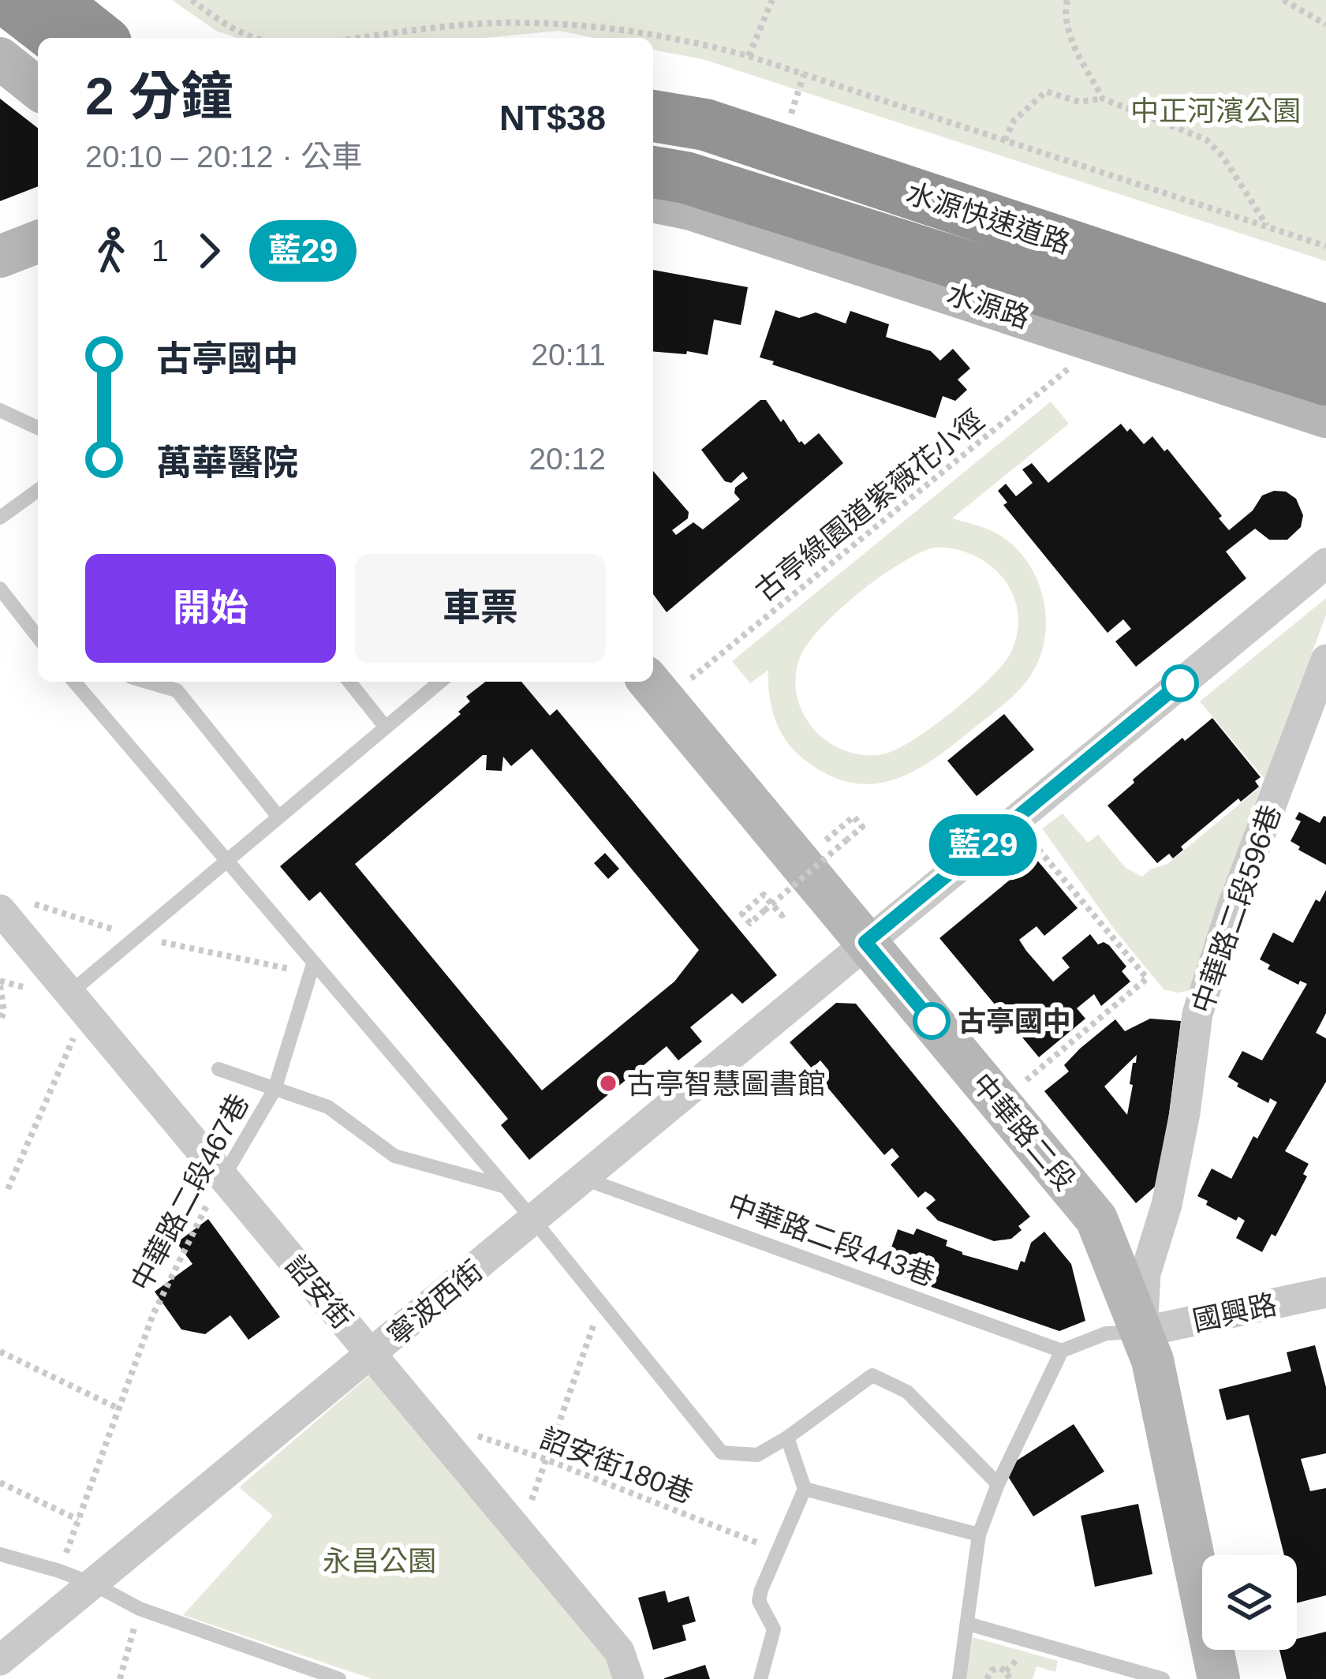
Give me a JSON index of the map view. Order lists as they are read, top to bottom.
{
  "streets": {
    "highway": ["水源快速道路"],
    "street": [
      "水源路",
      "中華路二段596巷",
      "中華路二段",
      "詔安街",
      "寧波西街",
      "國興路"
    ],
    "lane": ["中華路二段467巷", "中華路二段443巷"],
    "path": ["古亭綠園道紫薇花小徑", "詔安街180巷"]
  },
  "crossings": [
    ["水源路", "古亭綠園道紫薇花小徑"],
    ["古亭綠園道紫薇花小徑", "中華路二段"],
    ["中華路二段596巷", "中華路二段"],
    ["中華路二段596巷", "國興路"],
    ["中華路二段", "寧波西街"],
    ["中華路二段", "國興路"],
    ["中華路二段467巷", "詔安街"],
    ["中華路二段443巷", "寧波西街"],
    ["詔安街", "寧波西街"],
    ["詔安街", "詔安街180巷"]
  ],
  "parks": ["中正河濱公園", "永昌公園"],
  "places": ["古亭國中", "古亭智慧圖書館"],
  "lines": ["bus line 藍29"],
  "page": {
    "on_map": "藍29",
    "heading": ["2 分鐘", "20:10 – 20:12 · 公車", "NT$38"],
    "legs": ["1", "藍29"],
    "list": [
      {
        "name": "古亭國中",
        "value": "20:11"
      },
      {
        "name": "萬華醫院",
        "value": "20:12"
      }
    ],
    "buttons": ["開始", "車票"]
  }
}
